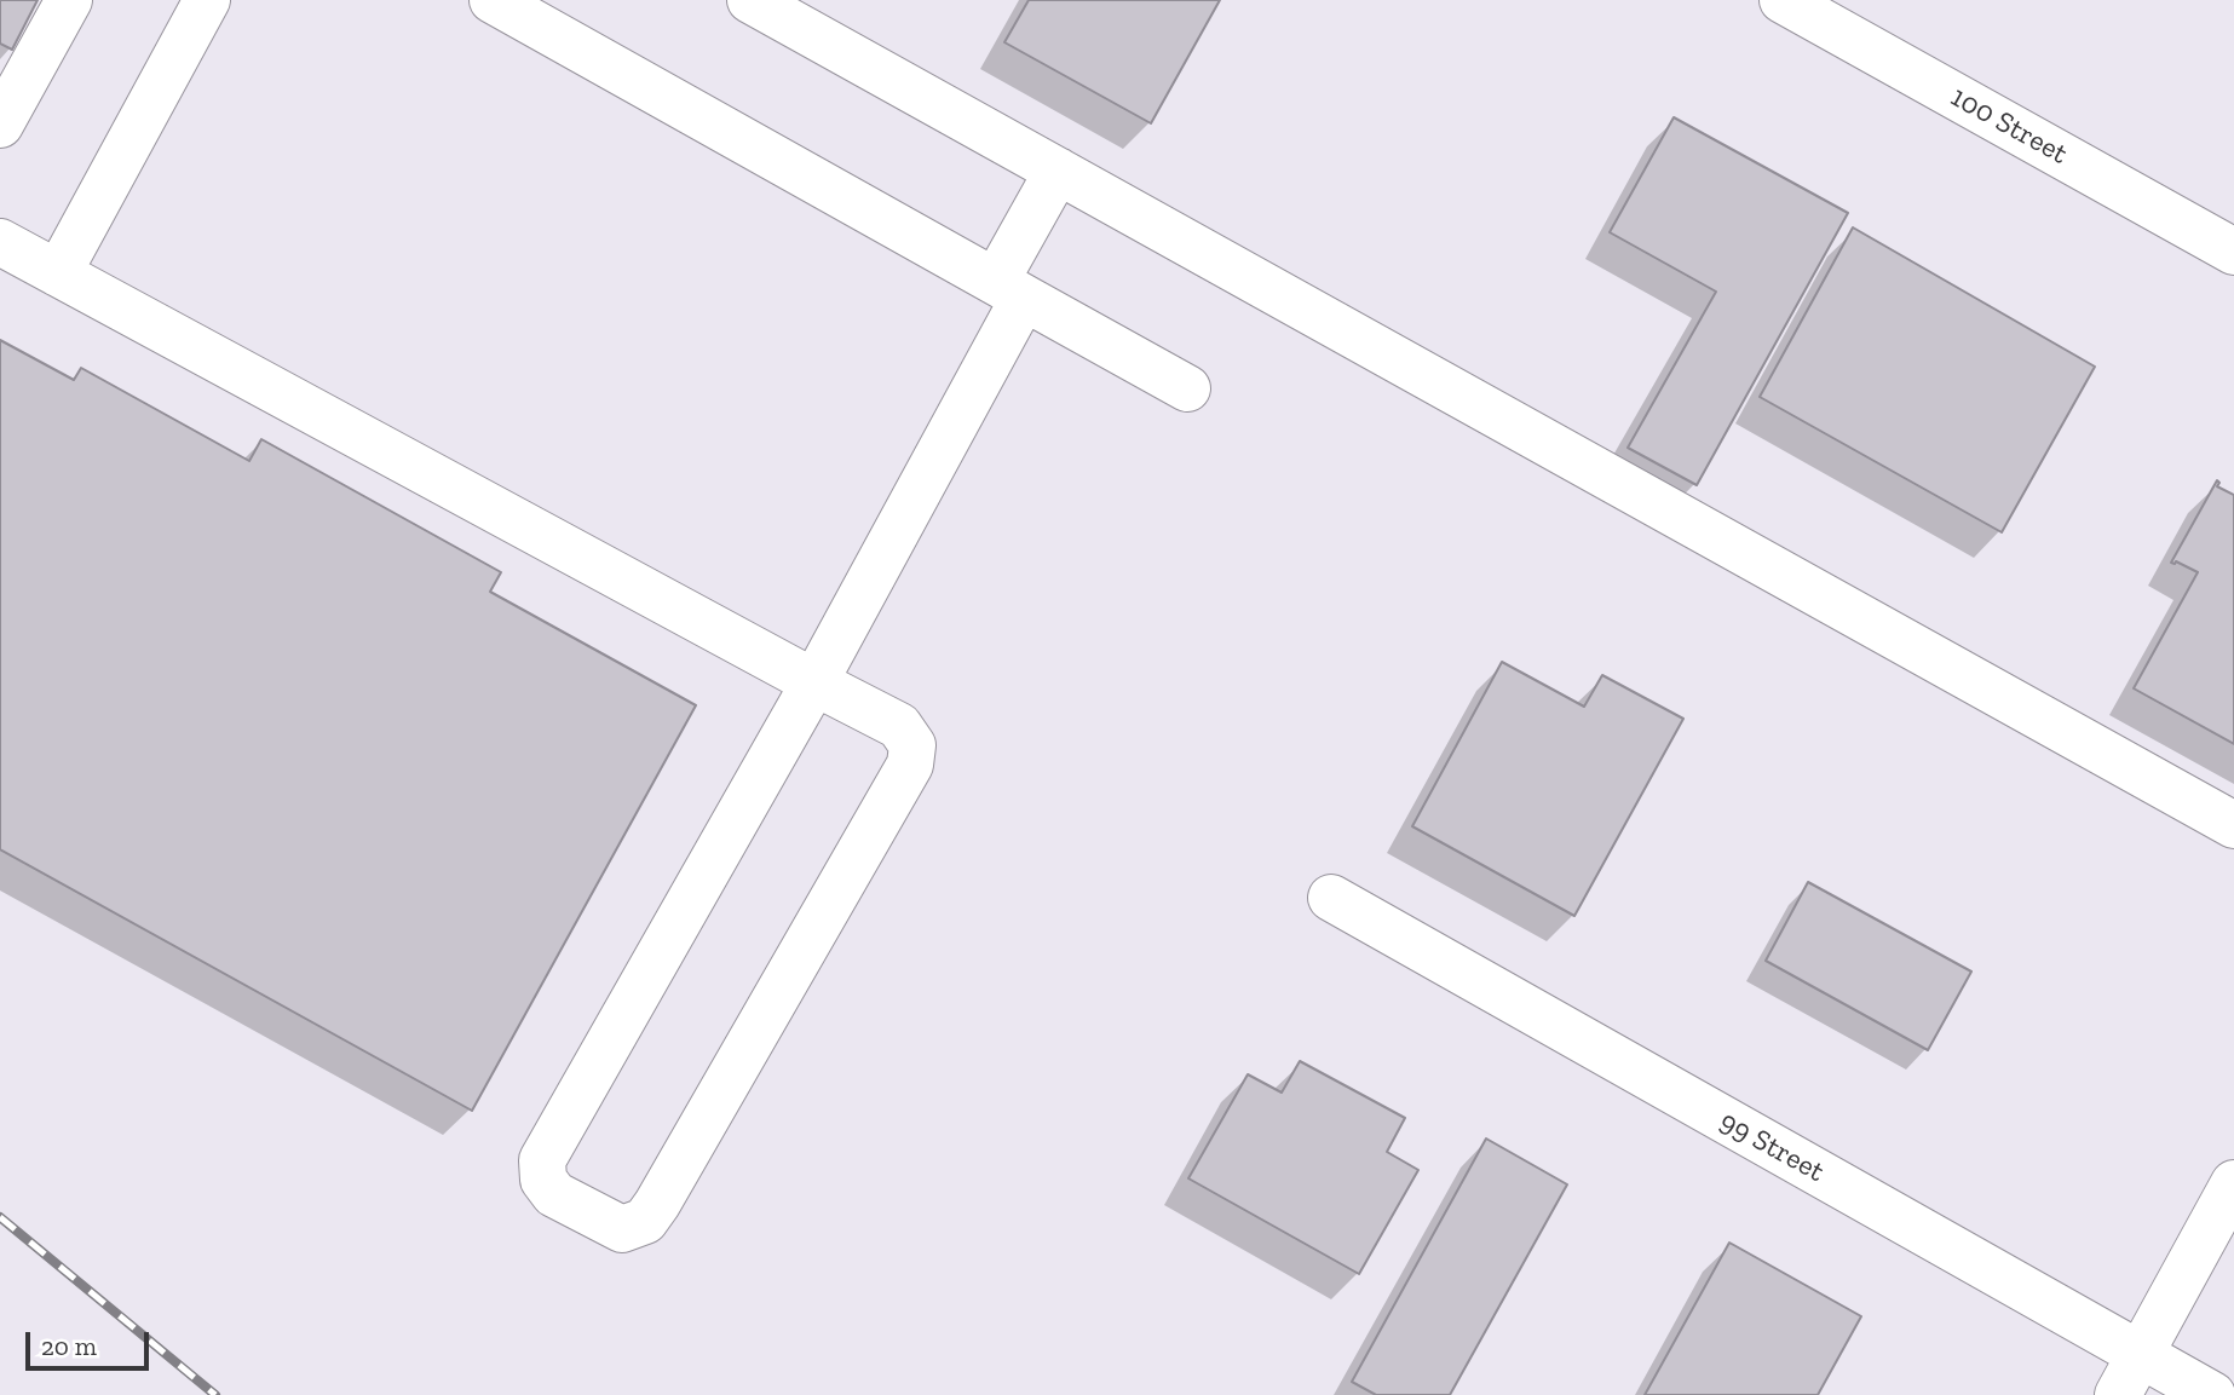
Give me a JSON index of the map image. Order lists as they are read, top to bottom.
{
  "streets": {
    "street": ["100 Street", "99 Street"]
  },
  "scale_bar": "20 m"
}
